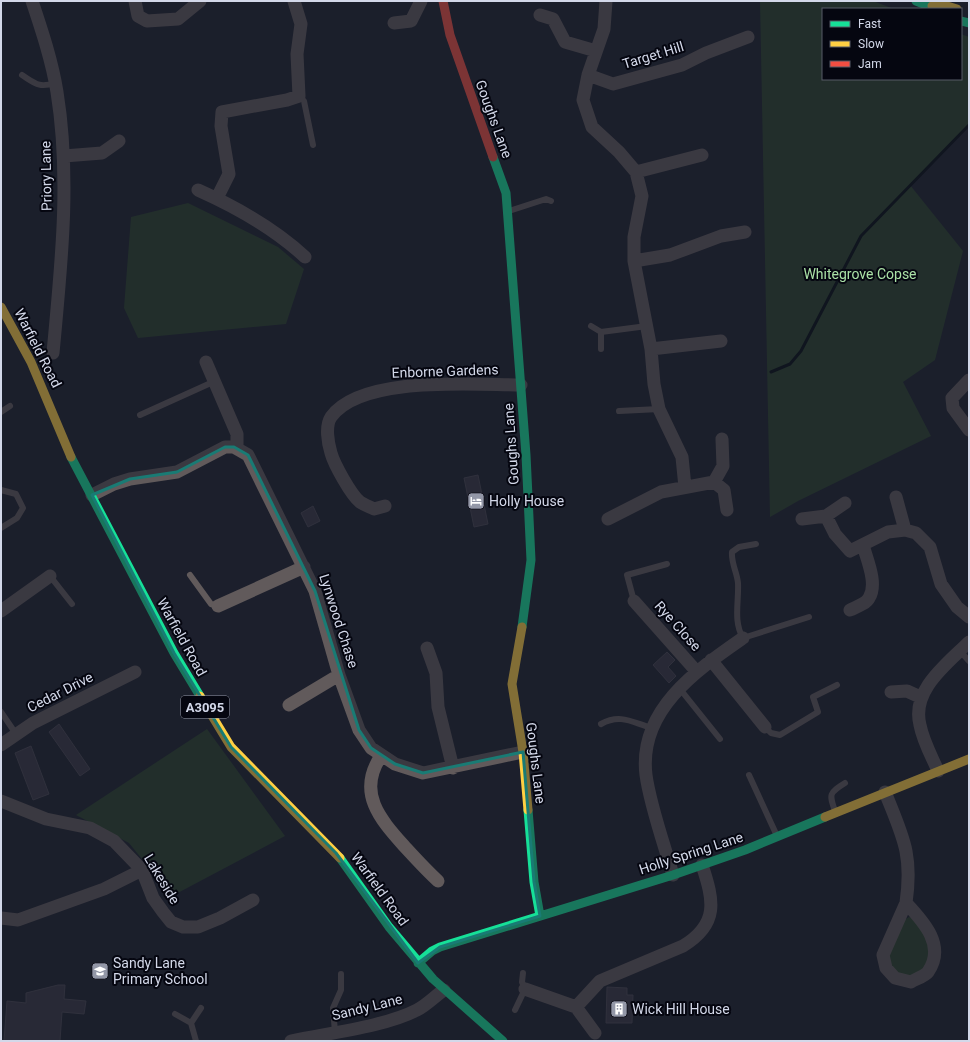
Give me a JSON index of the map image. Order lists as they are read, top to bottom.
{
  "streets": {
    "street": [
      "Target Hill",
      "Goughs Lane",
      "Priory Lane",
      "Warfield Road",
      "Enborne Gardens",
      "Lynwood Chase",
      "Rye Close",
      "Cedar Drive",
      "A3095",
      "Holly Spring Lane",
      "Lakeside",
      "Sandy Lane"
    ]
  },
  "crossings": [
    ["Goughs Lane", "Enborne Gardens"],
    ["Goughs Lane", "Lynwood Chase"],
    ["Goughs Lane", "Holly Spring Lane"],
    ["Warfield Road", "Holly Spring Lane"],
    ["Warfield Road", "Sandy Lane"]
  ],
  "parks": ["Whitegrove Copse"],
  "places": {
    "hotel": ["Holly House"],
    "school or university": ["Sandy Lane Primary School"],
    "building": ["Wick Hill House"]
  },
  "legend": ["Fast", "Slow", "Jam"]
}
